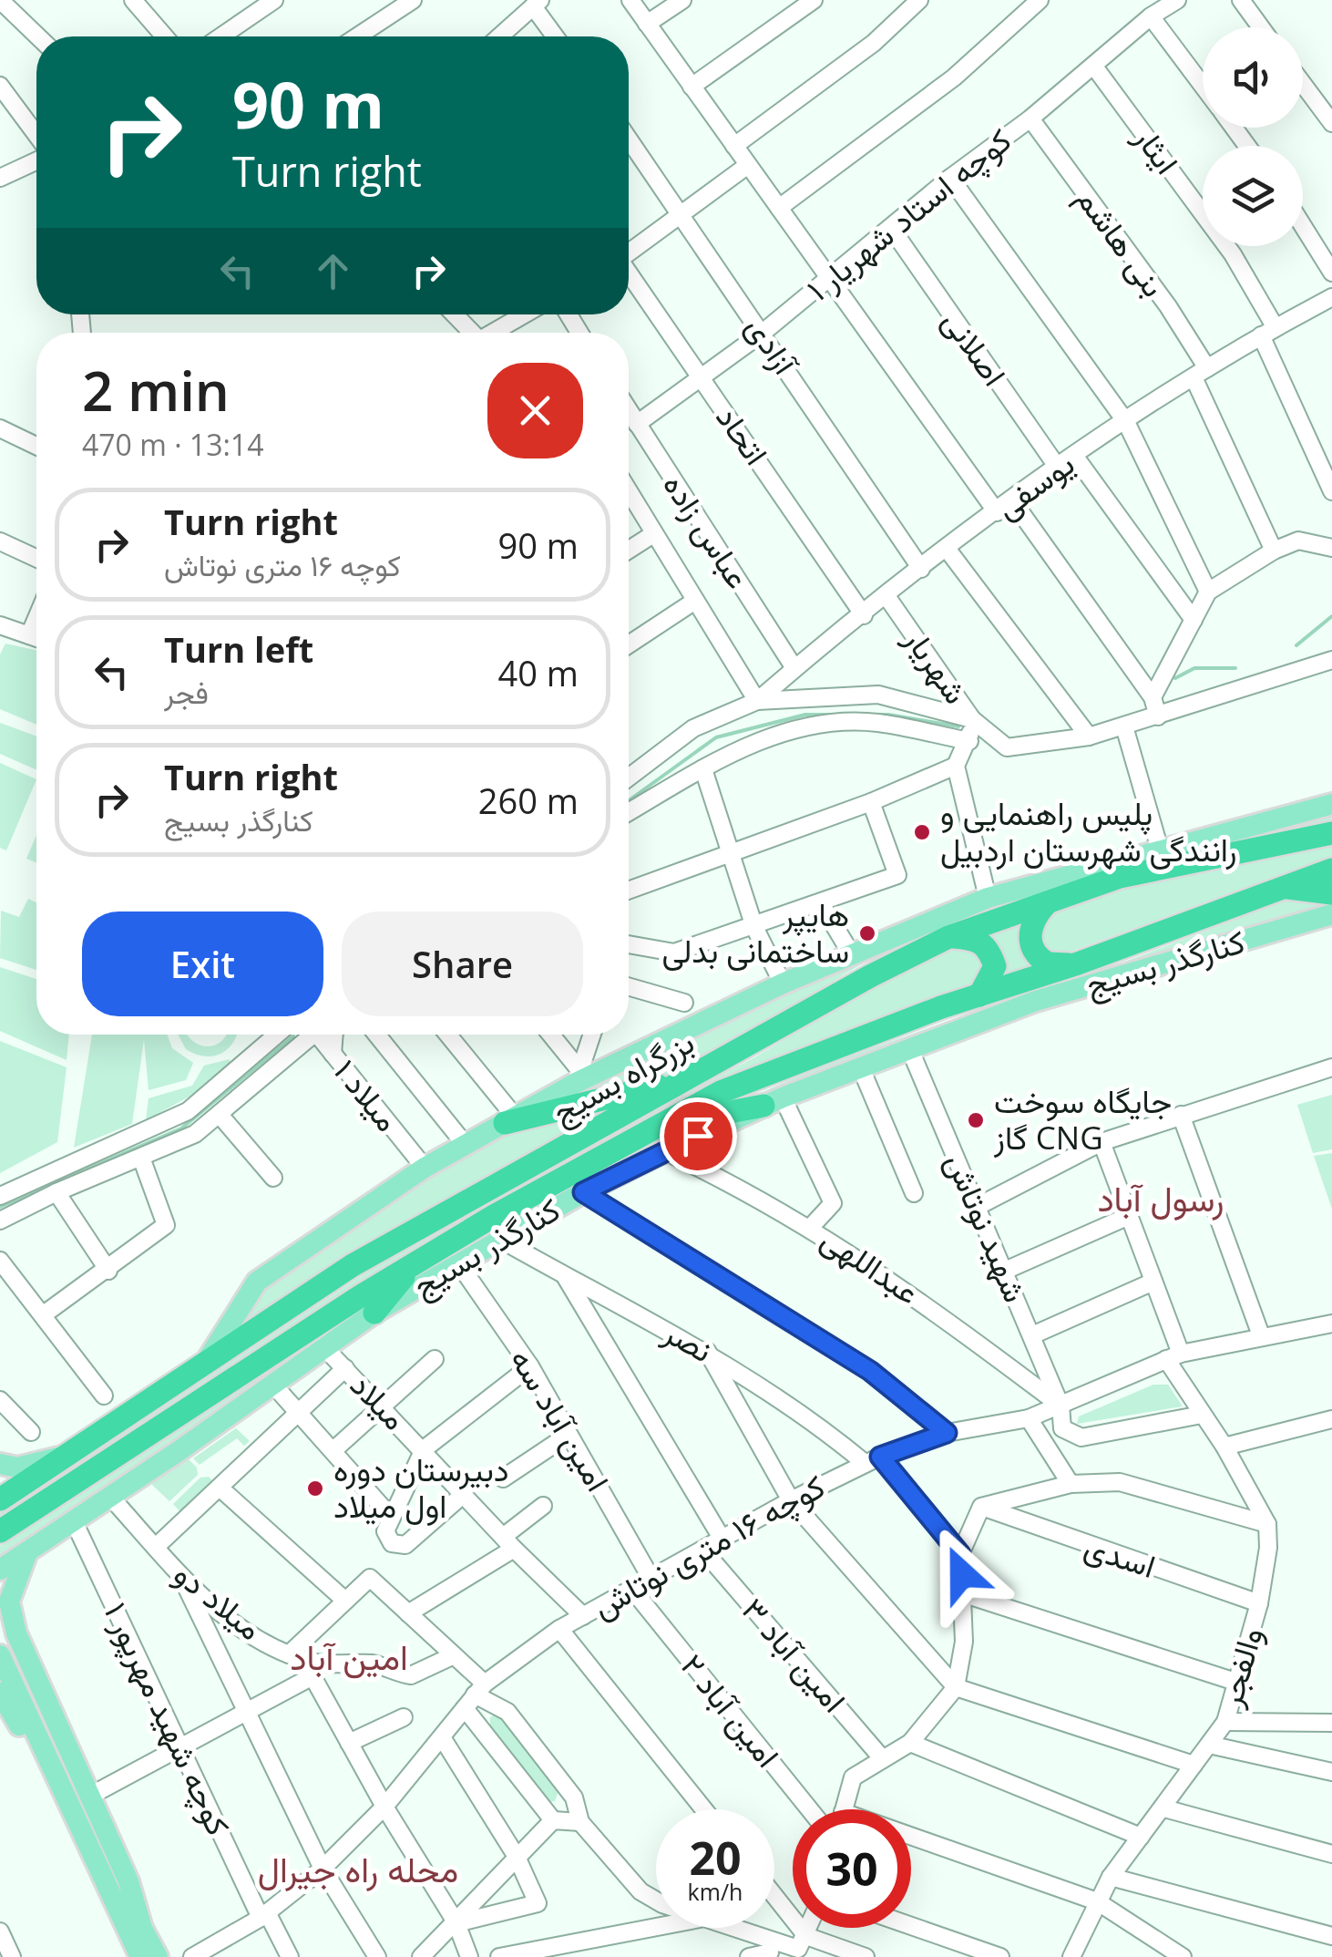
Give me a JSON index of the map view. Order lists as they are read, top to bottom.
{
  "streets": {
    "highway": ["بزرگراه بسیج"],
    "main road": ["کنارگذر بسیج"],
    "street": [
      "ایثار",
      "کوچه استاد شهریار ۱",
      "بنی هاشم",
      "آزادی",
      "اصلانی",
      "اتحاد",
      "یوسفی",
      "عباس زاده",
      "شهریار",
      "میلاد ۱",
      "شهید نوتاش",
      "عبداللهی",
      "نصر",
      "میلاد",
      "امین آباد سه",
      "کوچه ۱۶ متری نوتاش",
      "اسدی",
      "میلاد دو",
      "۳ امین آباد",
      "والفجر",
      "۲ امین آباد",
      "کوچه شهید مهرپور ۱"
    ]
  },
  "crossings": [
    ["ایثار", "کوچه استاد شهریار ۱"],
    ["ایثار", "یوسفی"],
    ["کوچه استاد شهریار ۱", "بنی هاشم"],
    ["کوچه استاد شهریار ۱", "آزادی"],
    ["کوچه استاد شهریار ۱", "اصلانی"],
    ["کوچه استاد شهریار ۱", "اتحاد"],
    ["کوچه استاد شهریار ۱", "عباس زاده"],
    ["بنی هاشم", "یوسفی"],
    ["آزادی", "یوسفی"],
    ["اصلانی", "یوسفی"],
    ["اتحاد", "یوسفی"],
    ["یوسفی", "عباس زاده"],
    ["یوسفی", "شهریار"],
    ["کنارگذر بسیج", "شهید نوتاش"],
    ["کنارگذر بسیج", "عبداللهی"],
    ["کنارگذر بسیج", "نصر"],
    ["کنارگذر بسیج", "میلاد"],
    ["کنارگذر بسیج", "امین آباد سه"],
    ["کنارگذر بسیج", "میلاد دو"],
    ["کنارگذر بسیج", "کوچه شهید مهرپور ۱"],
    ["شهید نوتاش", "عبداللهی"],
    ["شهید نوتاش", "کوچه ۱۶ متری نوتاش"],
    ["عبداللهی", "کوچه ۱۶ متری نوتاش"],
    ["نصر", "کوچه ۱۶ متری نوتاش"],
    ["میلاد", "کوچه ۱۶ متری نوتاش"],
    ["امین آباد سه", "کوچه ۱۶ متری نوتاش"],
    ["کوچه ۱۶ متری نوتاش", "۳ امین آباد"],
    ["کوچه ۱۶ متری نوتاش", "۲ امین آباد"],
    ["کوچه ۱۶ متری نوتاش", "کوچه شهید مهرپور ۱"],
    ["اسدی", "والفجر"]
  ],
  "districts": ["رسول آباد", "امین آباد", "محله راه جیرال"],
  "places": [
    "پلیس راهنمایی و رانندگی شهرستان اردبیل",
    "هایپر ساختمانی بدلی",
    "جایگاه سوخت گاز CNG",
    "دبیرستان دوره اول میلاد"
  ],
  "page": {
    "turn": ["90 m", "Turn right"],
    "heading": ["2 min", "470 m · 13:14"],
    "list": [
      {
        "name": "Turn right",
        "note": "کوچه ۱۶ متری نوتاش",
        "value": "90 m"
      },
      {
        "name": "Turn left",
        "note": "فجر",
        "value": "40 m"
      },
      {
        "name": "Turn right",
        "note": "کنارگذر بسیج",
        "value": "260 m"
      }
    ],
    "buttons": ["Exit", "Share"],
    "speed": "20 km/h",
    "limit": "30"
  }
}
